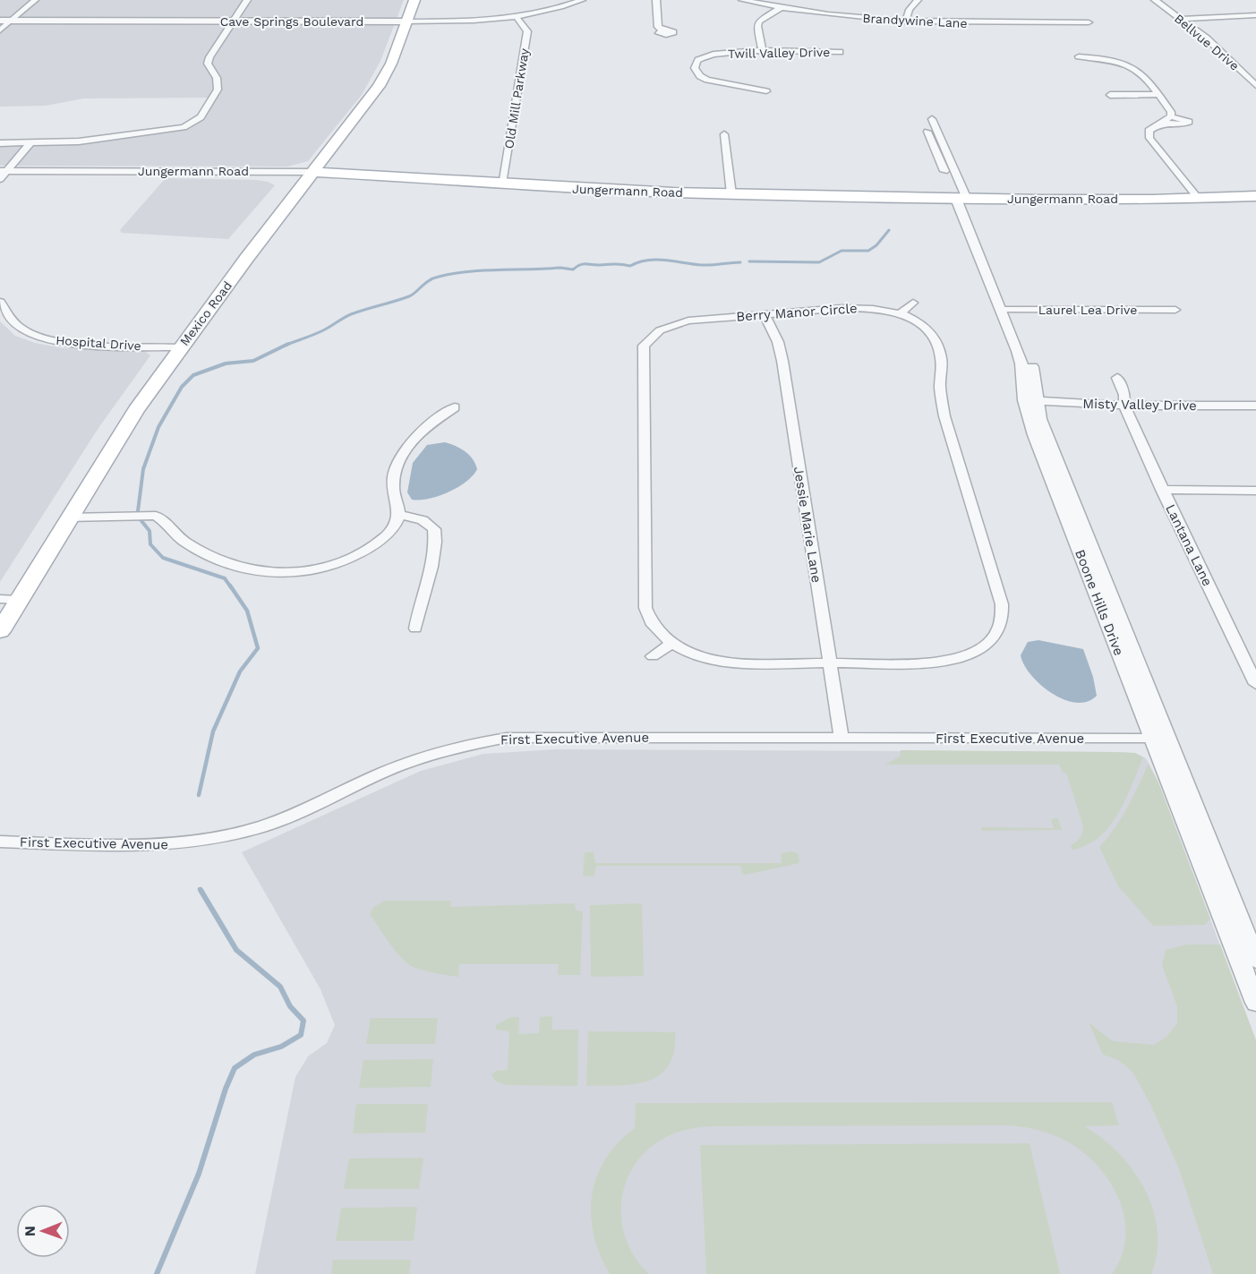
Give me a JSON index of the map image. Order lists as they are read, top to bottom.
{
  "streets": {
    "main road": ["Jungermann Road", "Mexico Road"],
    "street": [
      "Brandywine Lane",
      "Cave Springs Boulevard",
      "Bellvue Drive",
      "Twill Valley Drive",
      "Old Mill Parkway",
      "Laurel Lea Drive",
      "Berry Manor Circle",
      "Hospital Drive",
      "Misty Valley Drive",
      "Jessie Marie Lane",
      "Lantana Lane",
      "Boone Hills Drive",
      "First Executive Avenue"
    ]
  },
  "crossings": [
    ["Cave Springs Boulevard", "Old Mill Parkway"],
    ["Cave Springs Boulevard", "Mexico Road"],
    ["Old Mill Parkway", "Jungermann Road"],
    ["Jungermann Road", "Mexico Road"],
    ["Jungermann Road", "Boone Hills Drive"],
    ["Laurel Lea Drive", "Boone Hills Drive"],
    ["Berry Manor Circle", "Jessie Marie Lane"],
    ["Mexico Road", "Hospital Drive"],
    ["Misty Valley Drive", "Lantana Lane"],
    ["Misty Valley Drive", "Boone Hills Drive"],
    ["Jessie Marie Lane", "First Executive Avenue"],
    ["Boone Hills Drive", "First Executive Avenue"]
  ],
  "north": "left"
}
